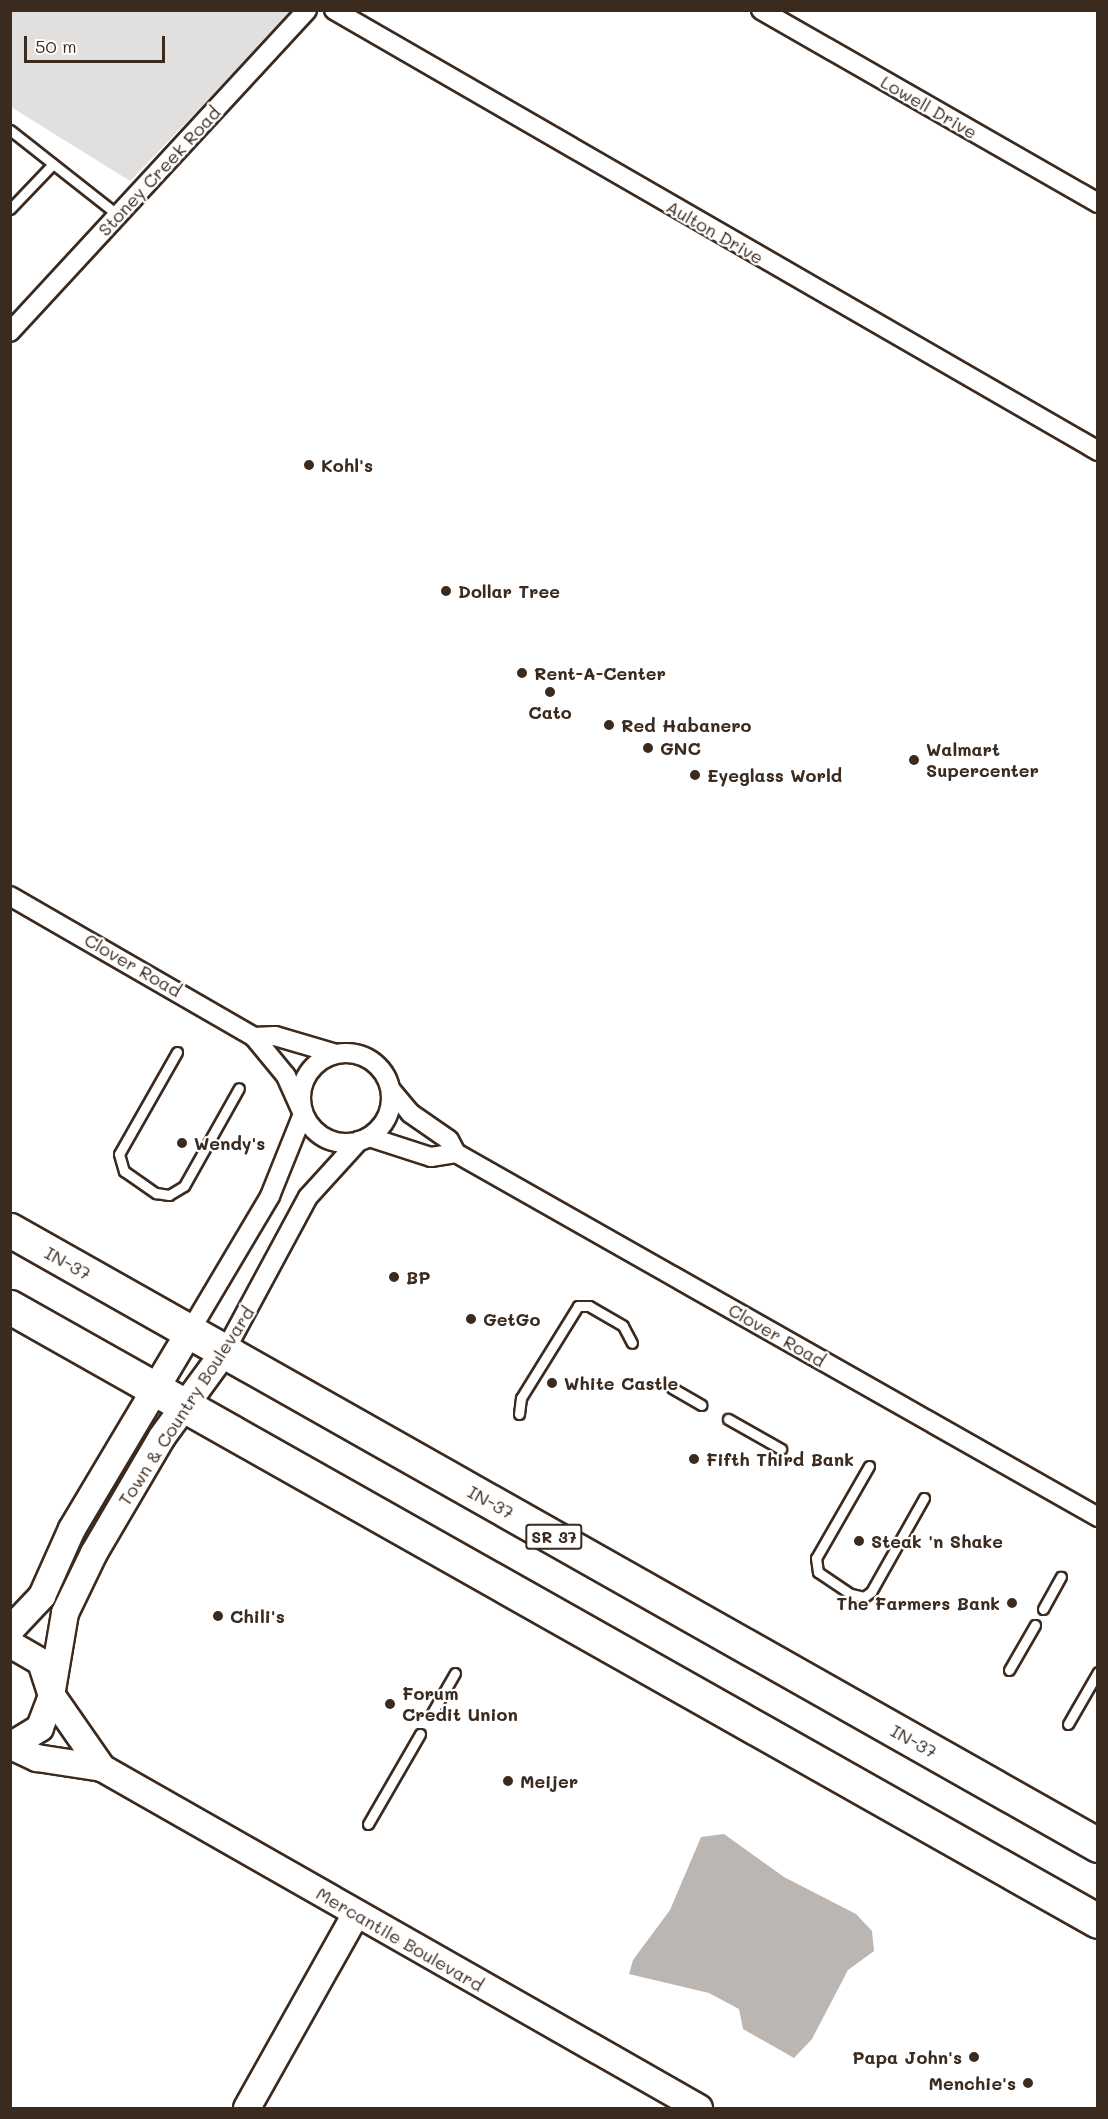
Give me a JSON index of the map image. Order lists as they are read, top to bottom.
{
  "streets": {
    "highway": ["IN-37", "SR 37"],
    "street": [
      "Lowell Drive",
      "Stoney Creek Road",
      "Aulton Drive",
      "Clover Road",
      "Town & Country Boulevard",
      "Mercantile Boulevard"
    ]
  },
  "crossings": [
    ["Clover Road", "Town & Country Boulevard"],
    ["IN-37", "Town & Country Boulevard"],
    ["Town & Country Boulevard", "Mercantile Boulevard"]
  ],
  "places": [
    "Kohl's",
    "Dollar Tree",
    "Rent-A-Center",
    "Cato",
    "Red Habanero",
    "GNC",
    "Walmart Supercenter",
    "Eyeglass World",
    "Wendy's",
    "BP",
    "GetGo",
    "White Castle",
    "Fifth Third Bank",
    "Steak 'n Shake",
    "The Farmers Bank",
    "Chili's",
    "Forum Credit Union",
    "Meijer",
    "Papa John's",
    "Menchie's"
  ],
  "scale_bar": "50 m"
}
